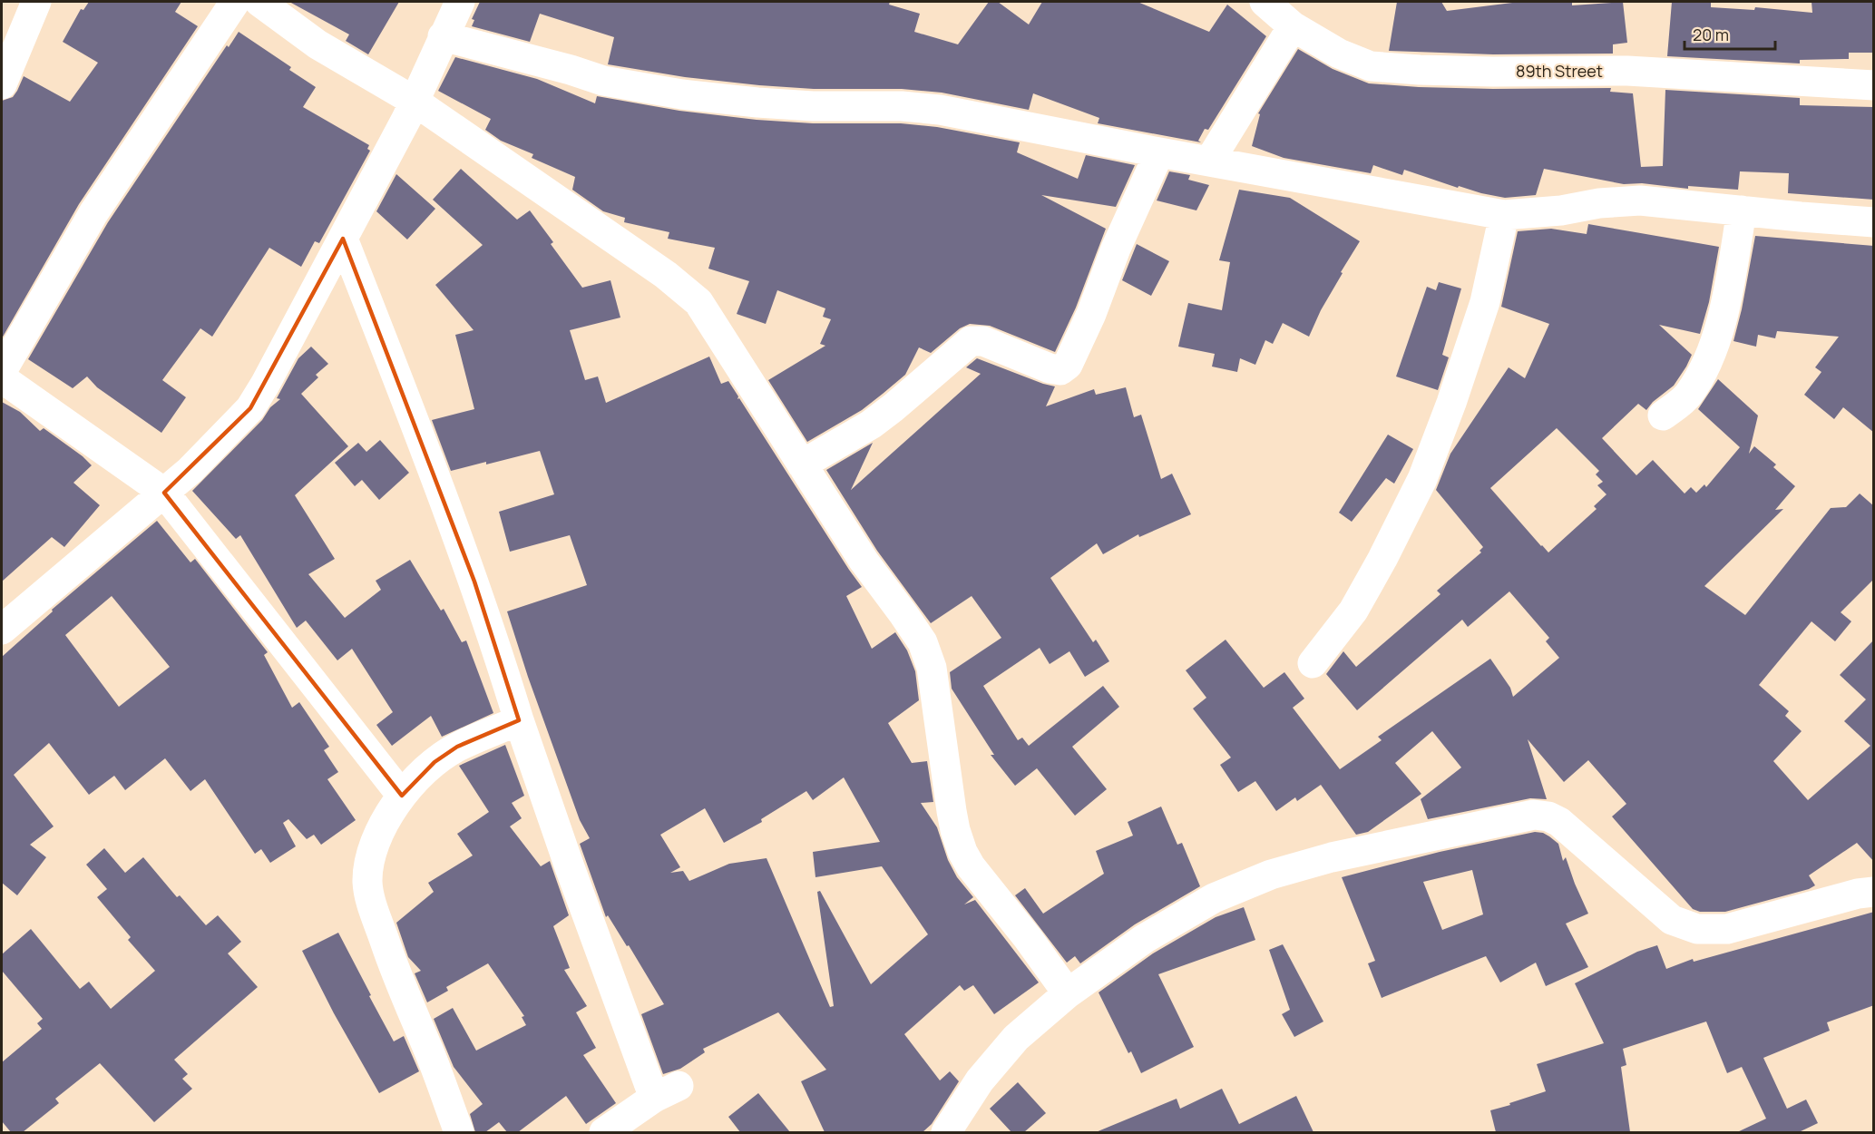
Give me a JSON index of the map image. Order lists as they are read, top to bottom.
{
  "streets": {
    "street": ["89th Street"]
  },
  "scale_bar": "20 m"
}
